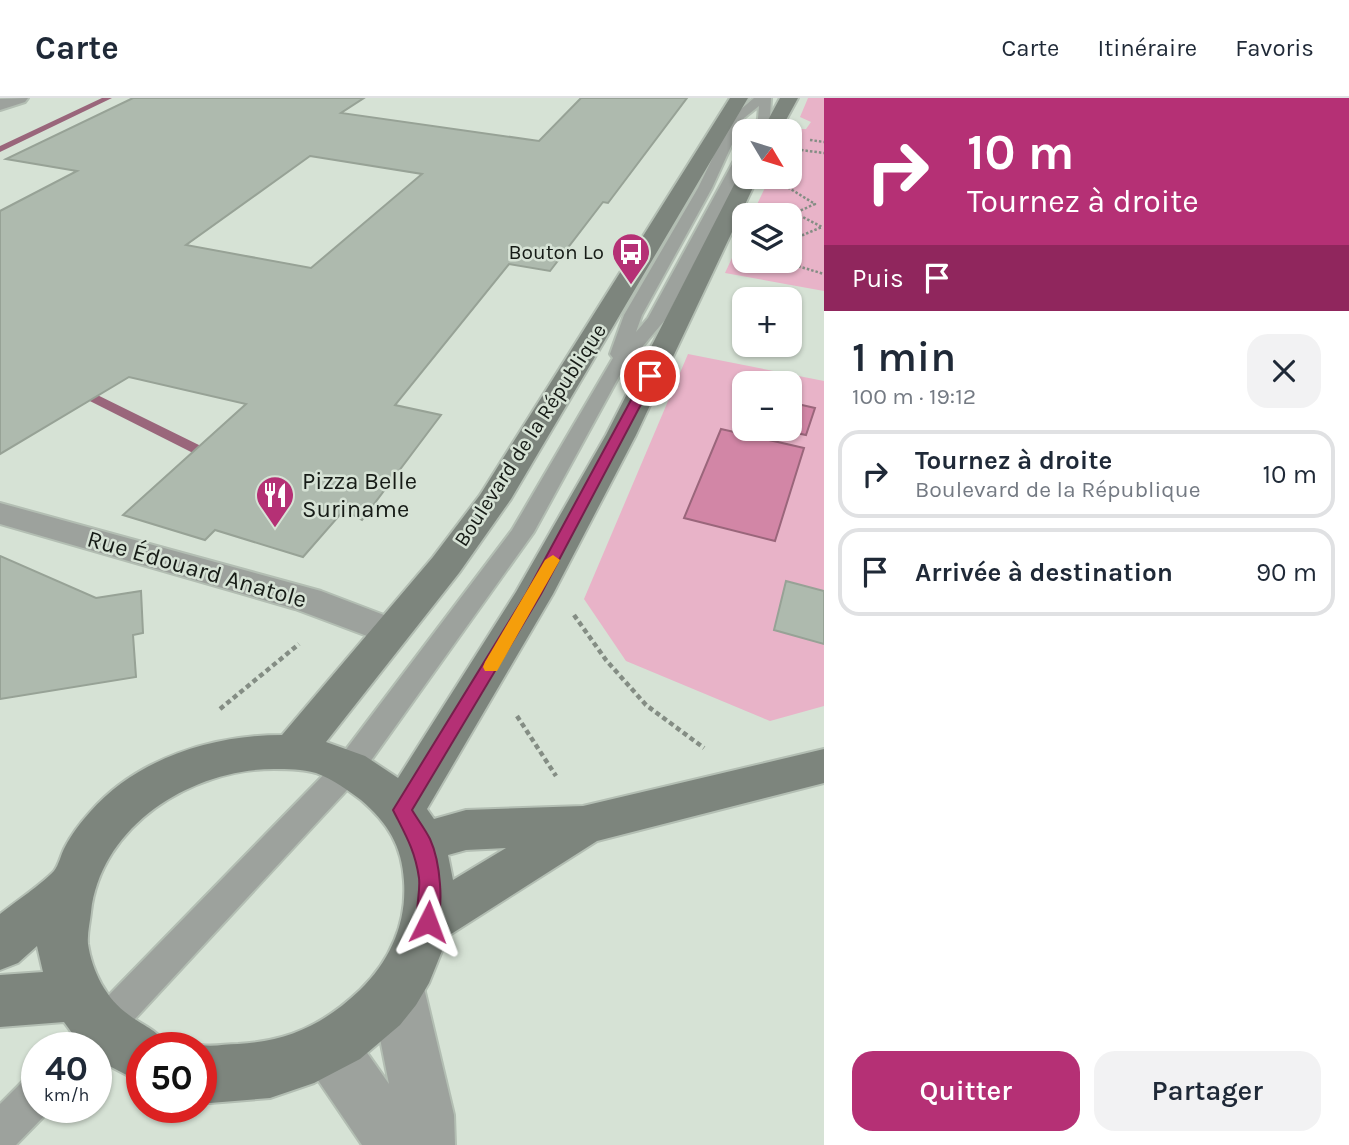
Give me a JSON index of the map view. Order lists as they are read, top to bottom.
{
  "streets": {
    "street": ["Boulevard de la République", "Rue Édouard Anatole"]
  },
  "crossings": [
    ["Boulevard de la République", "Rue Édouard Anatole"]
  ],
  "places": {
    "bus stop": ["Bouton Lo"],
    "restaurant": ["Pizza Belle Suriname"]
  },
  "north": "bottom right",
  "page": {
    "header": "Carte",
    "nav": ["Carte", "Itinéraire", "Favoris"],
    "turn": ["10 m", "Tournez à droite"],
    "map_buttons": ["+", "−"],
    "then": "Puis",
    "heading": ["1 min", "100 m · 19:12"],
    "list": [
      {
        "name": "Tournez à droite",
        "note": "Boulevard de la République",
        "value": "10 m"
      },
      {
        "name": "Arrivée à destination",
        "value": "90 m"
      }
    ],
    "speed": "40 km/h",
    "limit": "50",
    "buttons": ["Quitter", "Partager"]
  }
}
